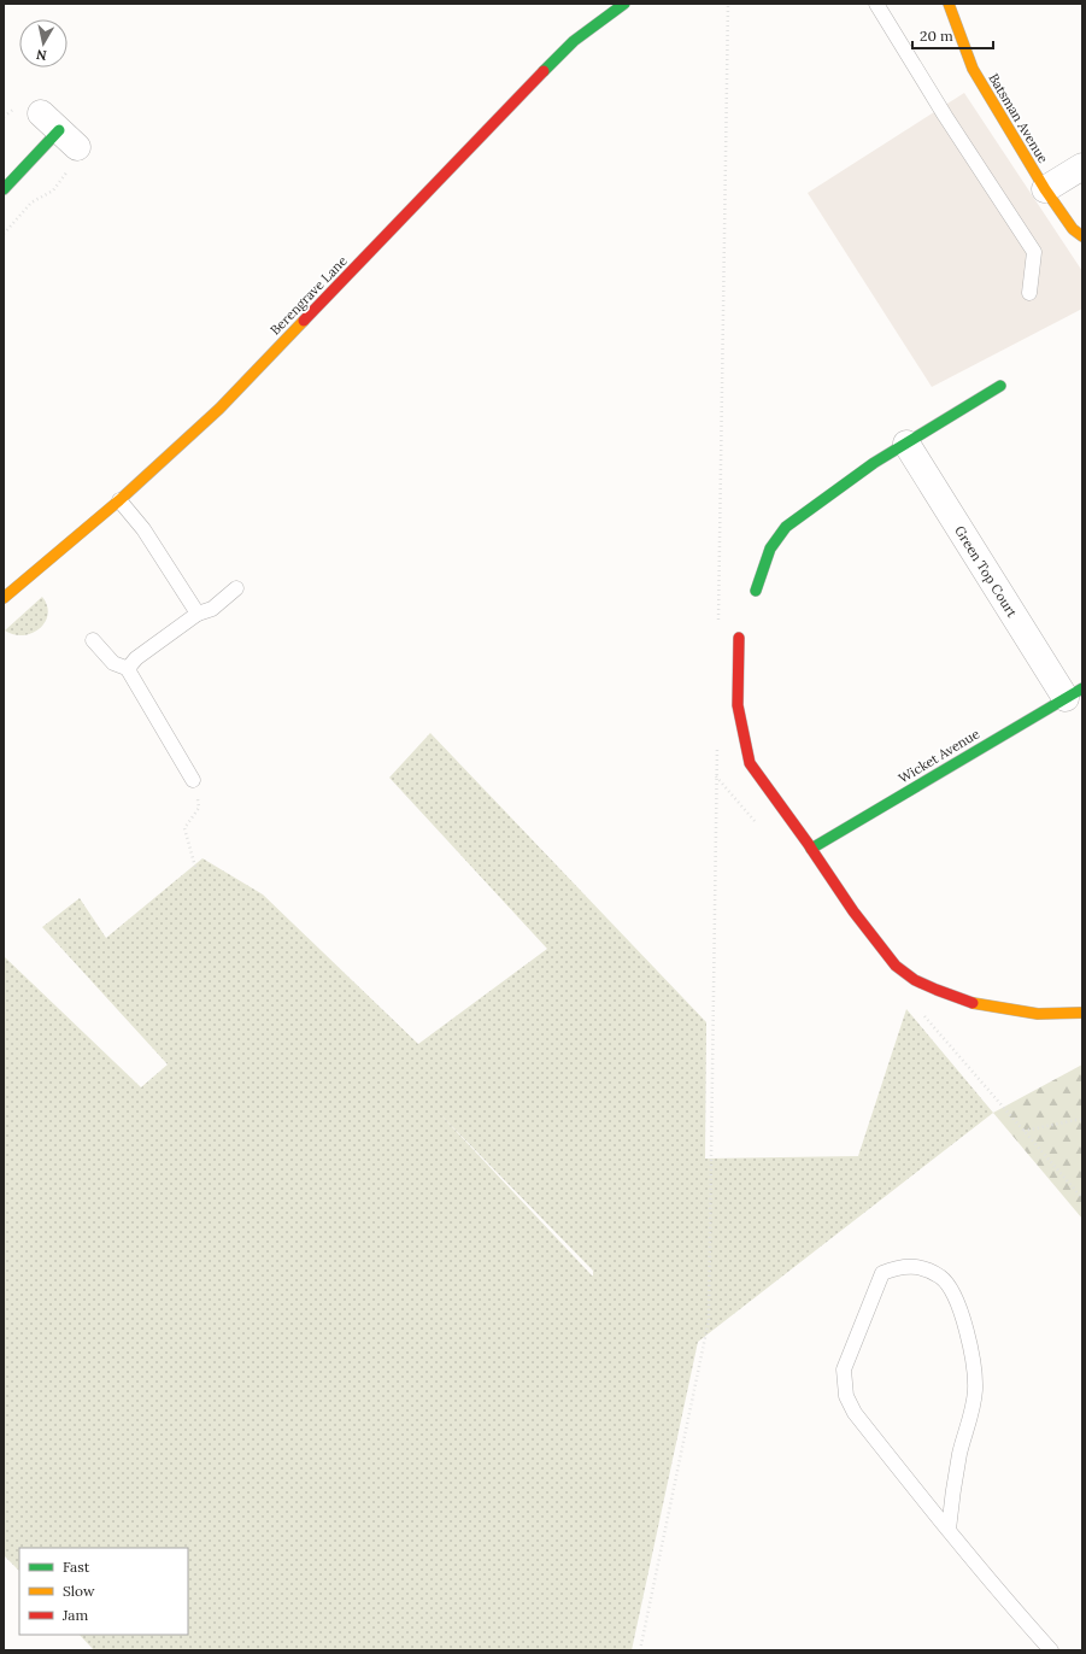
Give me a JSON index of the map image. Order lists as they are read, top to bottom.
{
  "streets": {
    "street": [
      "Batsman Avenue",
      "Berengrave Lane",
      "Green Top Court",
      "Wicket Avenue"
    ]
  },
  "crossings": [
    ["Green Top Court", "Wicket Avenue"]
  ],
  "legend": ["Fast", "Slow", "Jam"],
  "scale_bar": "20 m",
  "north": "bottom"
}
